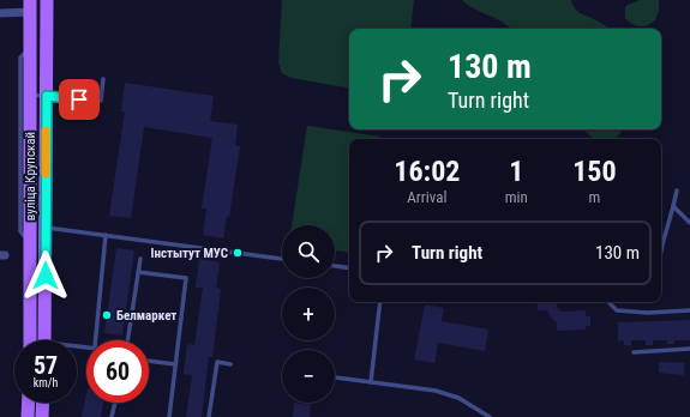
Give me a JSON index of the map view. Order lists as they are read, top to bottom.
{
  "streets": {
    "main road": ["вуліца Крупскай"]
  },
  "places": ["Інстытут МУС", "Белмаркет"],
  "page": {
    "turn": ["130 m", "Turn right"],
    "eta": [
      "16:02",
      "Arrival",
      "1",
      "min",
      "150",
      "m"
    ],
    "list": [
      {
        "name": "Turn right",
        "value": "130 m"
      }
    ],
    "map_buttons": ["+", "−"],
    "speed": "57 km/h",
    "limit": "60"
  }
}
